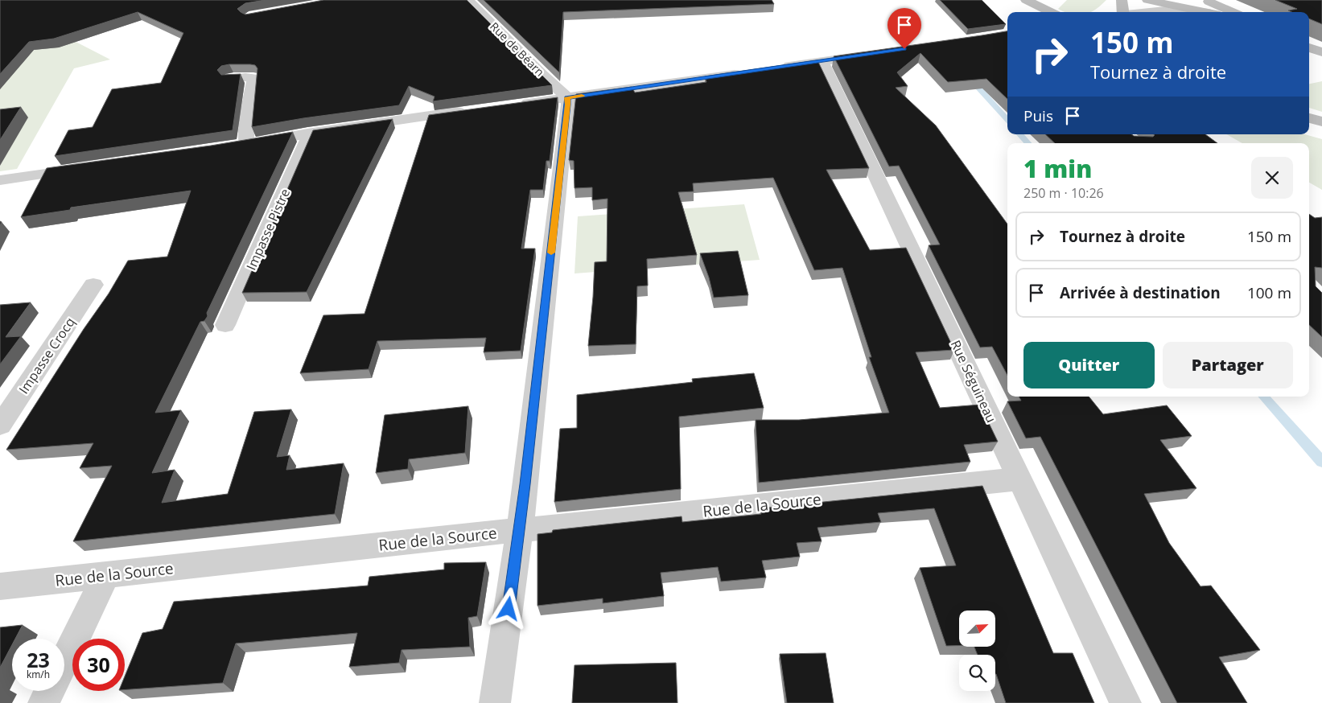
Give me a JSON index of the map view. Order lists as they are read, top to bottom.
{
  "streets": {
    "street": [
      "Rue de Béarn",
      "Impasse Pistre",
      "Impasse Crocq",
      "Rue Séguineau",
      "Rue de la Source"
    ]
  },
  "crossings": [
    ["Rue Séguineau", "Rue de la Source"]
  ],
  "north": "top right",
  "page": {
    "turn": ["150 m", "Tournez à droite"],
    "then": "Puis",
    "heading": ["1 min", "250 m · 10:26"],
    "list": [
      {
        "name": "Tournez à droite",
        "value": "150 m"
      },
      {
        "name": "Arrivée à destination",
        "value": "100 m"
      }
    ],
    "buttons": ["Quitter", "Partager"],
    "speed": "23 km/h",
    "limit": "30"
  }
}
